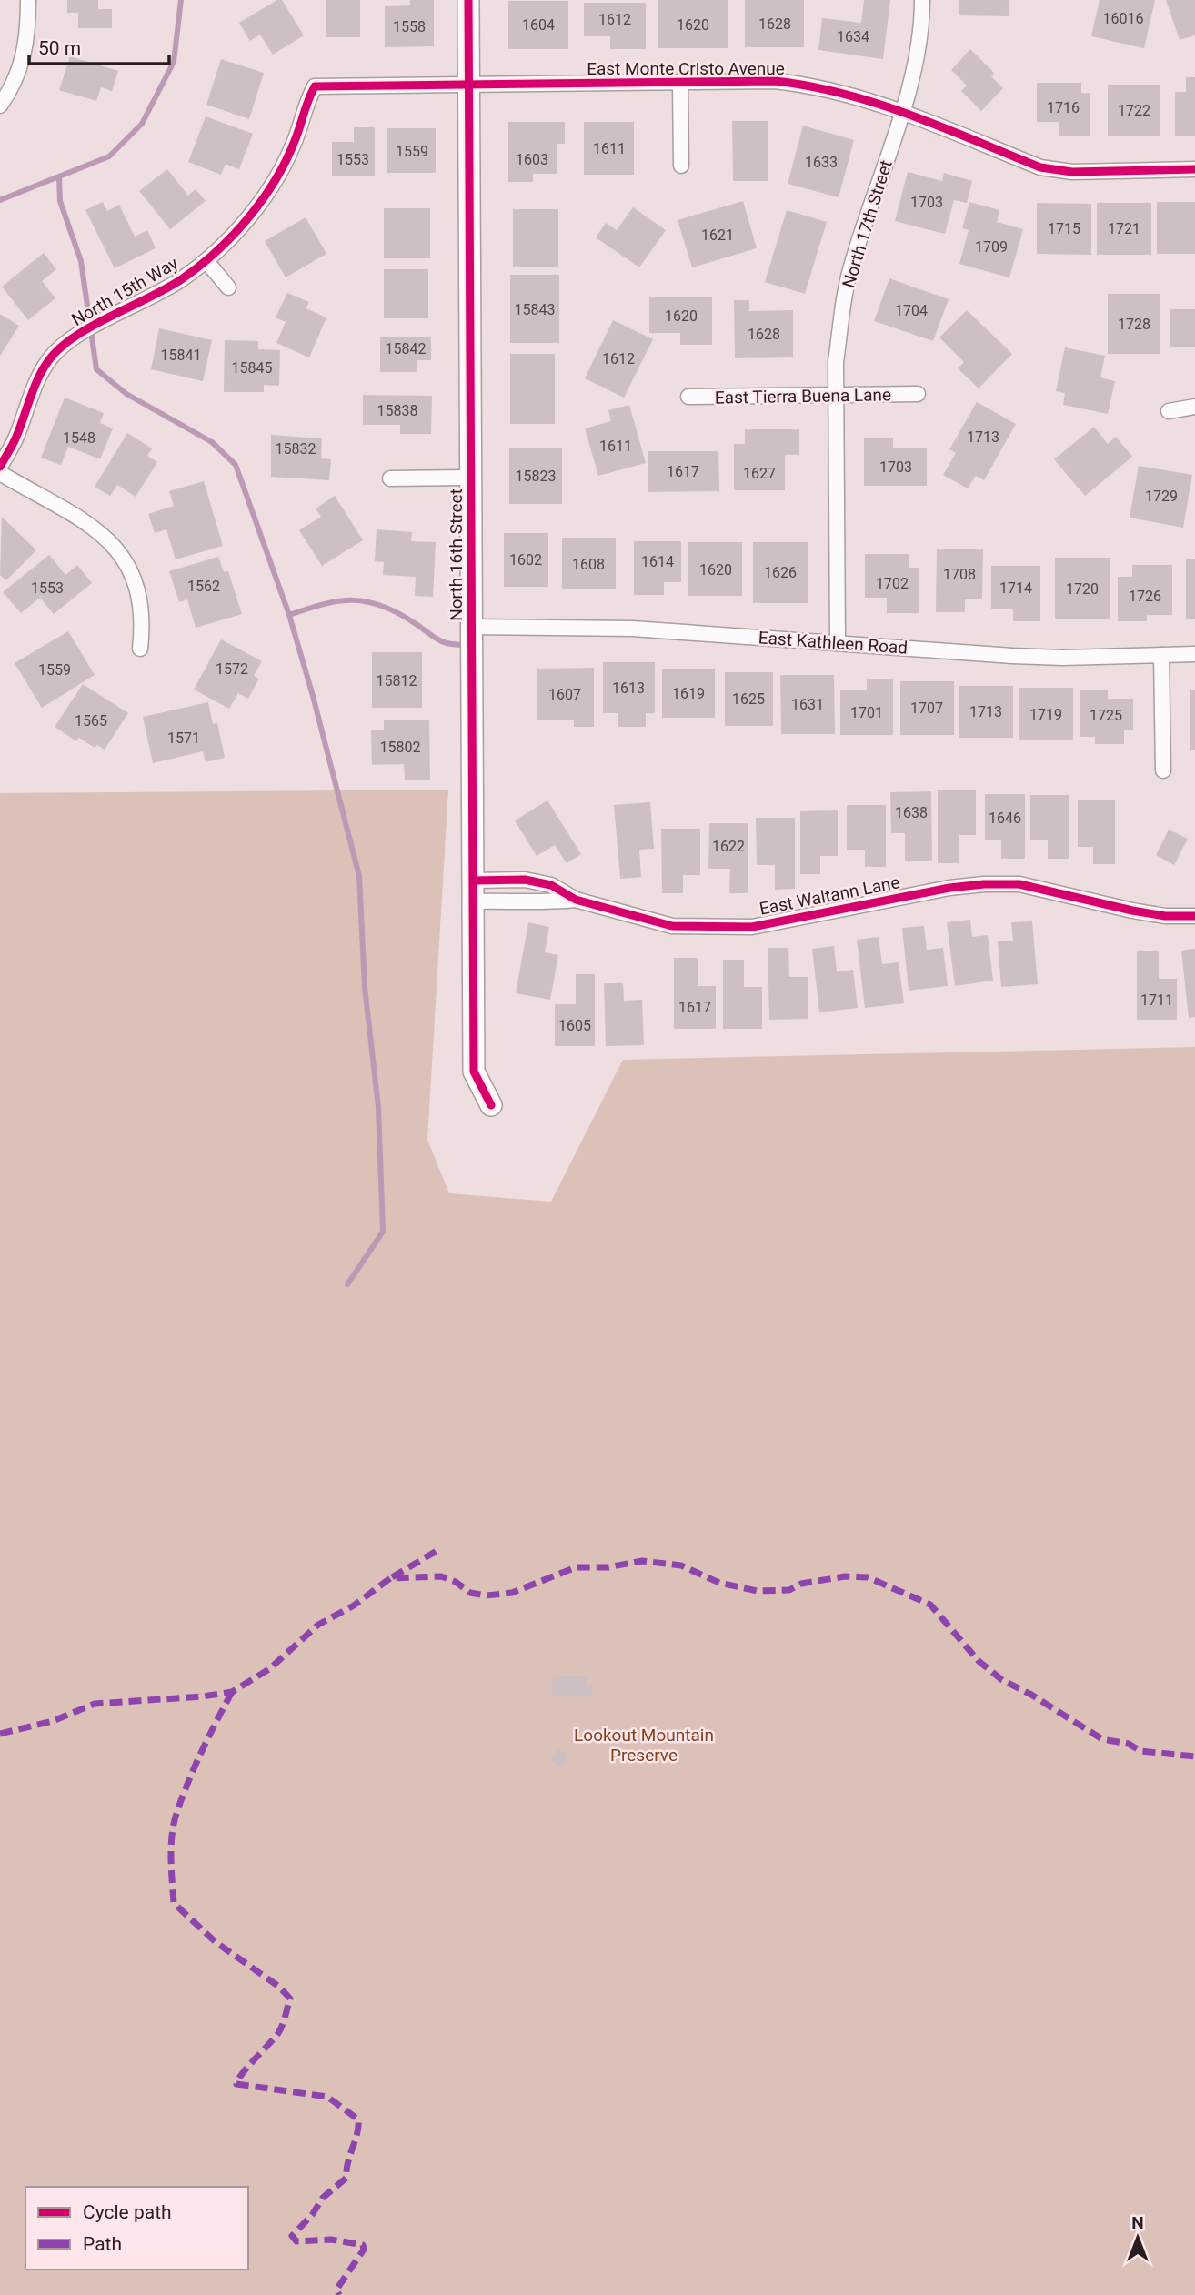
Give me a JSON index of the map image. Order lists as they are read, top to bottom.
{
  "streets": {
    "street": [
      "East Monte Cristo Avenue",
      "North 17th Street",
      "North 15th Way",
      "East Tierra Buena Lane",
      "North 16th Street",
      "East Kathleen Road",
      "East Waltann Lane"
    ]
  },
  "crossings": [
    ["East Monte Cristo Avenue", "North 17th Street"],
    ["East Monte Cristo Avenue", "North 15th Way"],
    ["East Monte Cristo Avenue", "North 16th Street"],
    ["North 17th Street", "East Tierra Buena Lane"],
    ["North 17th Street", "East Kathleen Road"],
    ["North 16th Street", "East Kathleen Road"],
    ["North 16th Street", "East Waltann Lane"]
  ],
  "parks": ["Lookout Mountain Preserve"],
  "house_numbers": [
    "16016",
    "1612",
    "1628",
    "1604",
    "1620",
    "1558",
    "1634",
    "1716",
    "1722",
    "1611",
    "1559",
    "1553",
    "1603",
    "1633",
    "1703",
    "1715",
    "1721",
    "1621",
    "1709",
    "15843",
    "1704",
    "1620",
    "1728",
    "1628",
    "15842",
    "15841",
    "1612",
    "15845",
    "15838",
    "1713",
    "1548",
    "1611",
    "15832",
    "1703",
    "1617",
    "1627",
    "15823",
    "1729",
    "1602",
    "1614",
    "1608",
    "1620",
    "1626",
    "1708",
    "1702",
    "1562",
    "1553",
    "1714",
    "1720",
    "1726",
    "1572",
    "1559",
    "15812",
    "1613",
    "1619",
    "1607",
    "1625",
    "1631",
    "1707",
    "1713",
    "1701",
    "1719",
    "1725",
    "1565",
    "1571",
    "15802",
    "1638",
    "1646",
    "1622",
    "1711",
    "1617",
    "1605"
  ],
  "legend": ["Cycle path", "Path"],
  "scale_bar": "50 m",
  "north": "top"
}
